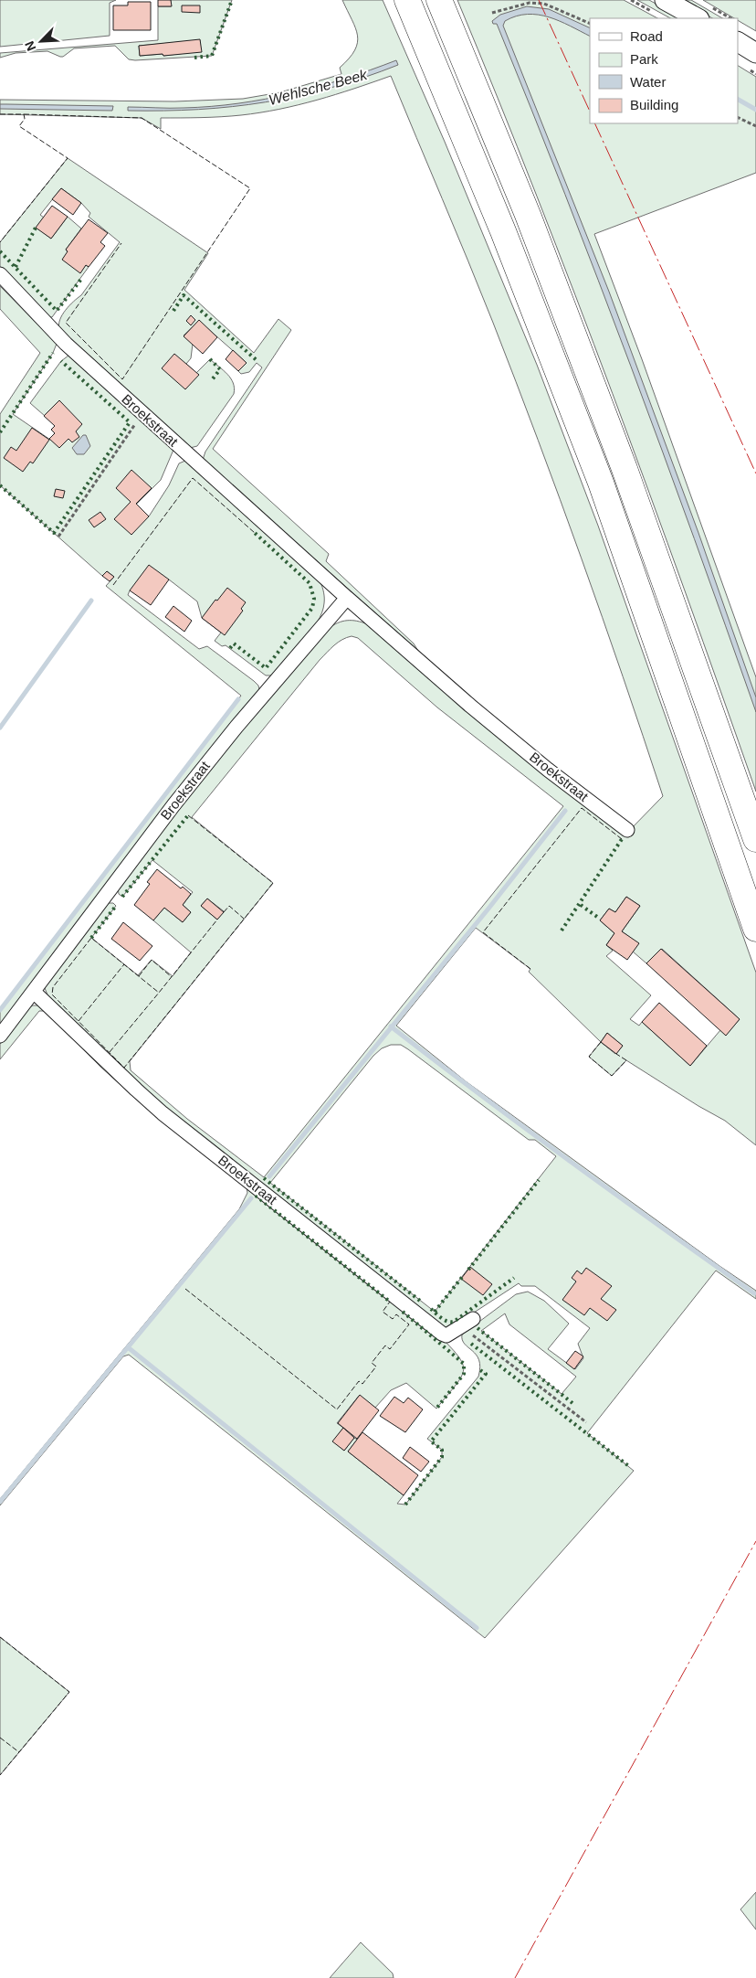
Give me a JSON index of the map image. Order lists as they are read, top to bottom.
{
  "streets": {
    "street": ["Broekstraat"]
  },
  "water": ["Wehlsche Beek"],
  "legend": [
    "Road",
    "Park",
    "Water",
    "Building"
  ],
  "north": "bottom left"
}
